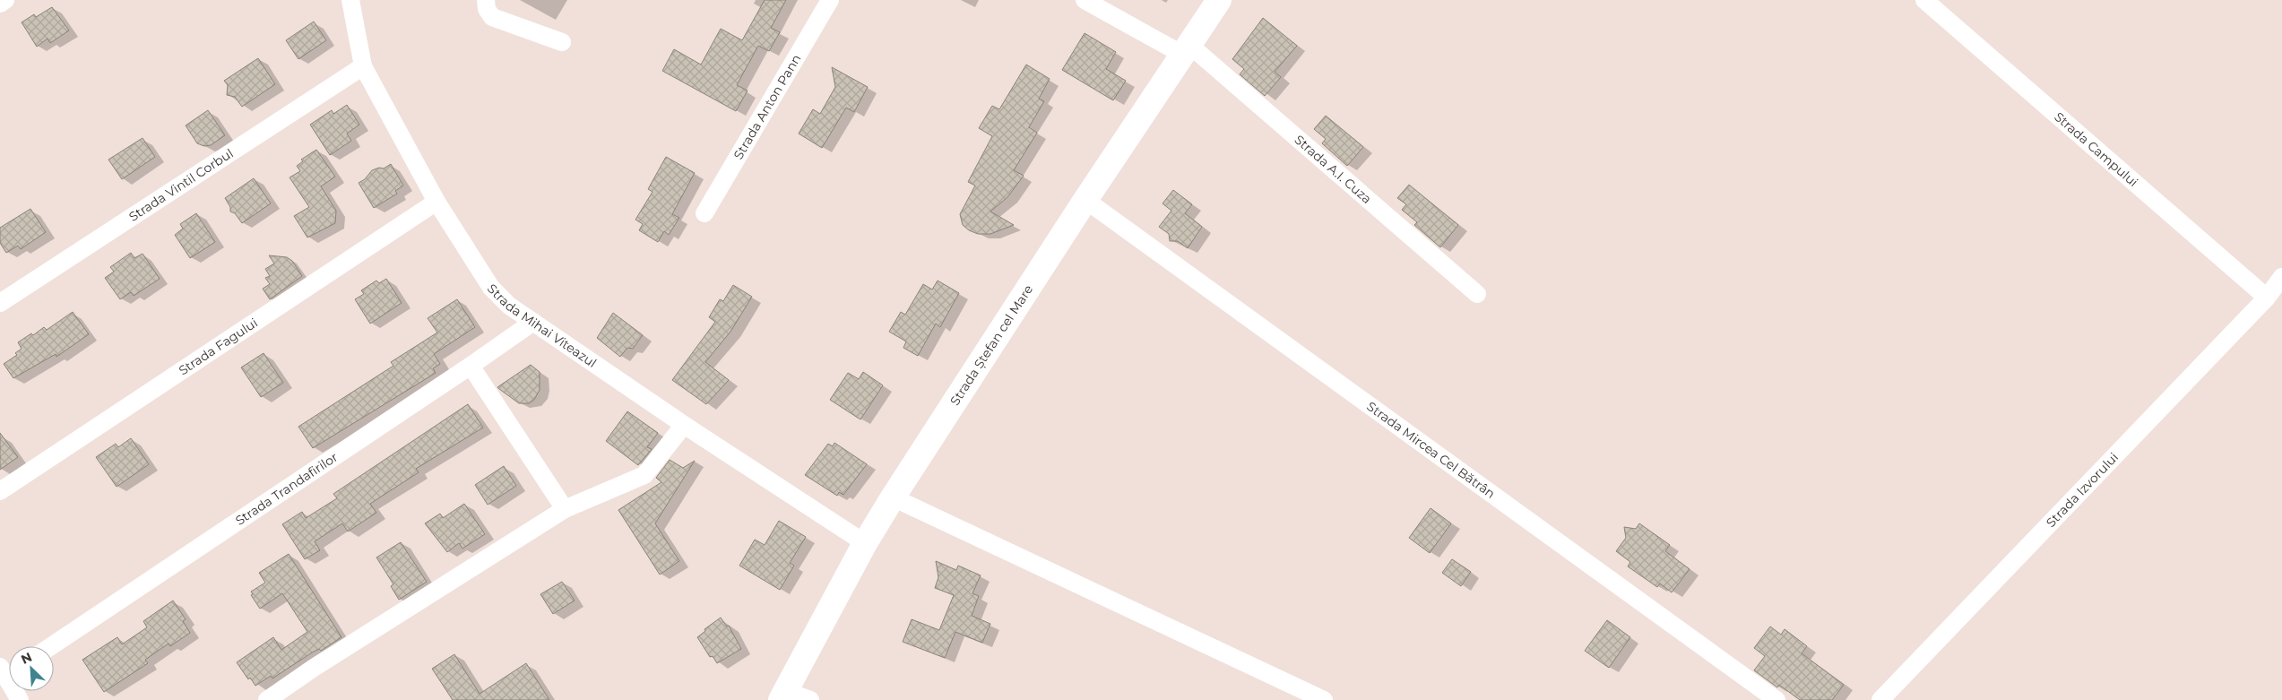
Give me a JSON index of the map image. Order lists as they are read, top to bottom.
{
  "streets": {
    "street": [
      "Strada Anton Pann",
      "Strada Campului",
      "Strada A.I. Cuza",
      "Strada Vintil Corbul",
      "Strada Mihai Viteazul",
      "Strada Ștefan cel Mare",
      "Strada Fagului",
      "Strada Mircea Cel Bătrân",
      "Strada Trandafirilor",
      "Strada Izvorului"
    ]
  },
  "crossings": [
    ["Strada Campului", "Strada Izvorului"],
    ["Strada A.I. Cuza", "Strada Ștefan cel Mare"],
    ["Strada Vintil Corbul", "Strada Mihai Viteazul"],
    ["Strada Mihai Viteazul", "Strada Ștefan cel Mare"],
    ["Strada Mihai Viteazul", "Strada Fagului"],
    ["Strada Mihai Viteazul", "Strada Trandafirilor"],
    ["Strada Ștefan cel Mare", "Strada Mircea Cel Bătrân"]
  ],
  "north": "top left"
}
